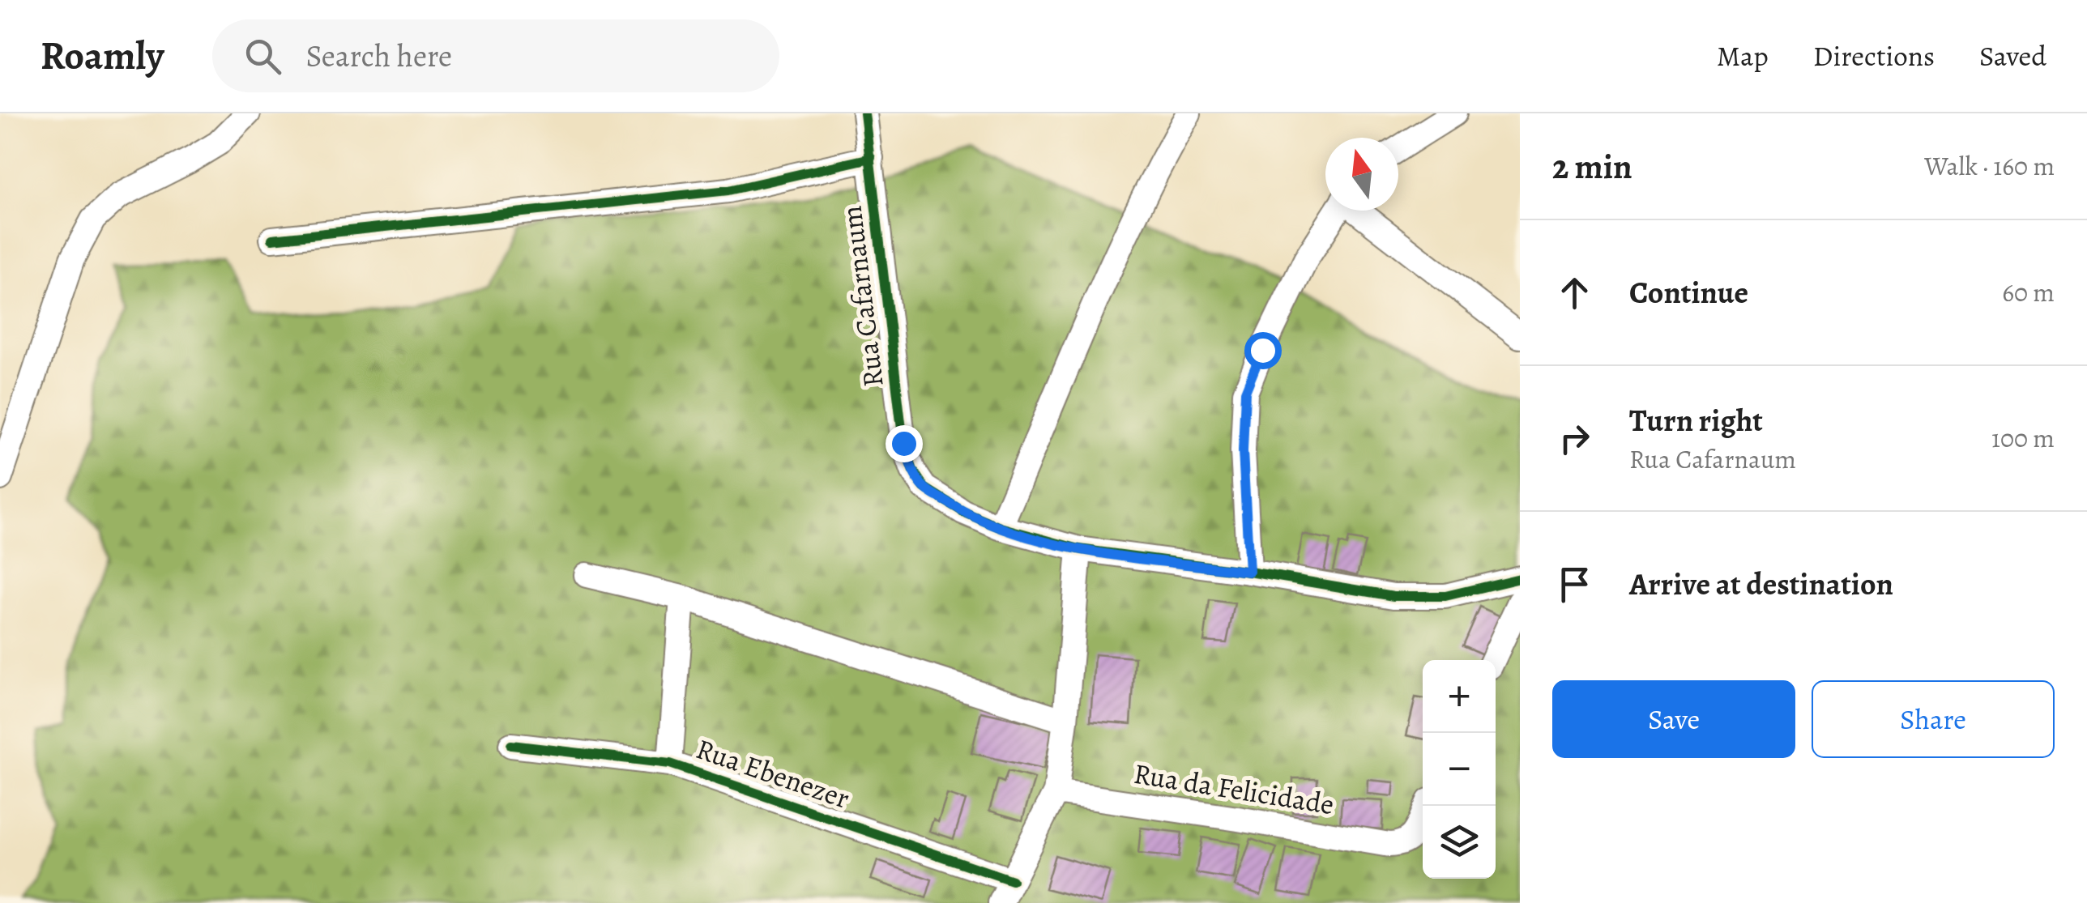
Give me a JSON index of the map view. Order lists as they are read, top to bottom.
{
  "streets": {
    "street": ["Rua Cafarnaum", "Rua Ebenezer", "Rua da Felicidade"]
  },
  "north": "top",
  "page": {
    "header": "Roamly",
    "search": "Search here",
    "nav": ["Map", "Directions", "Saved"],
    "heading": ["2 min", "Walk · 160 m"],
    "list": [
      ["Continue", "60 m"],
      ["Turn right", "Rua Cafarnaum", "100 m"],
      "Arrive at destination"
    ],
    "buttons": ["Save", "Share"],
    "map_buttons": ["+", "−"]
  }
}
